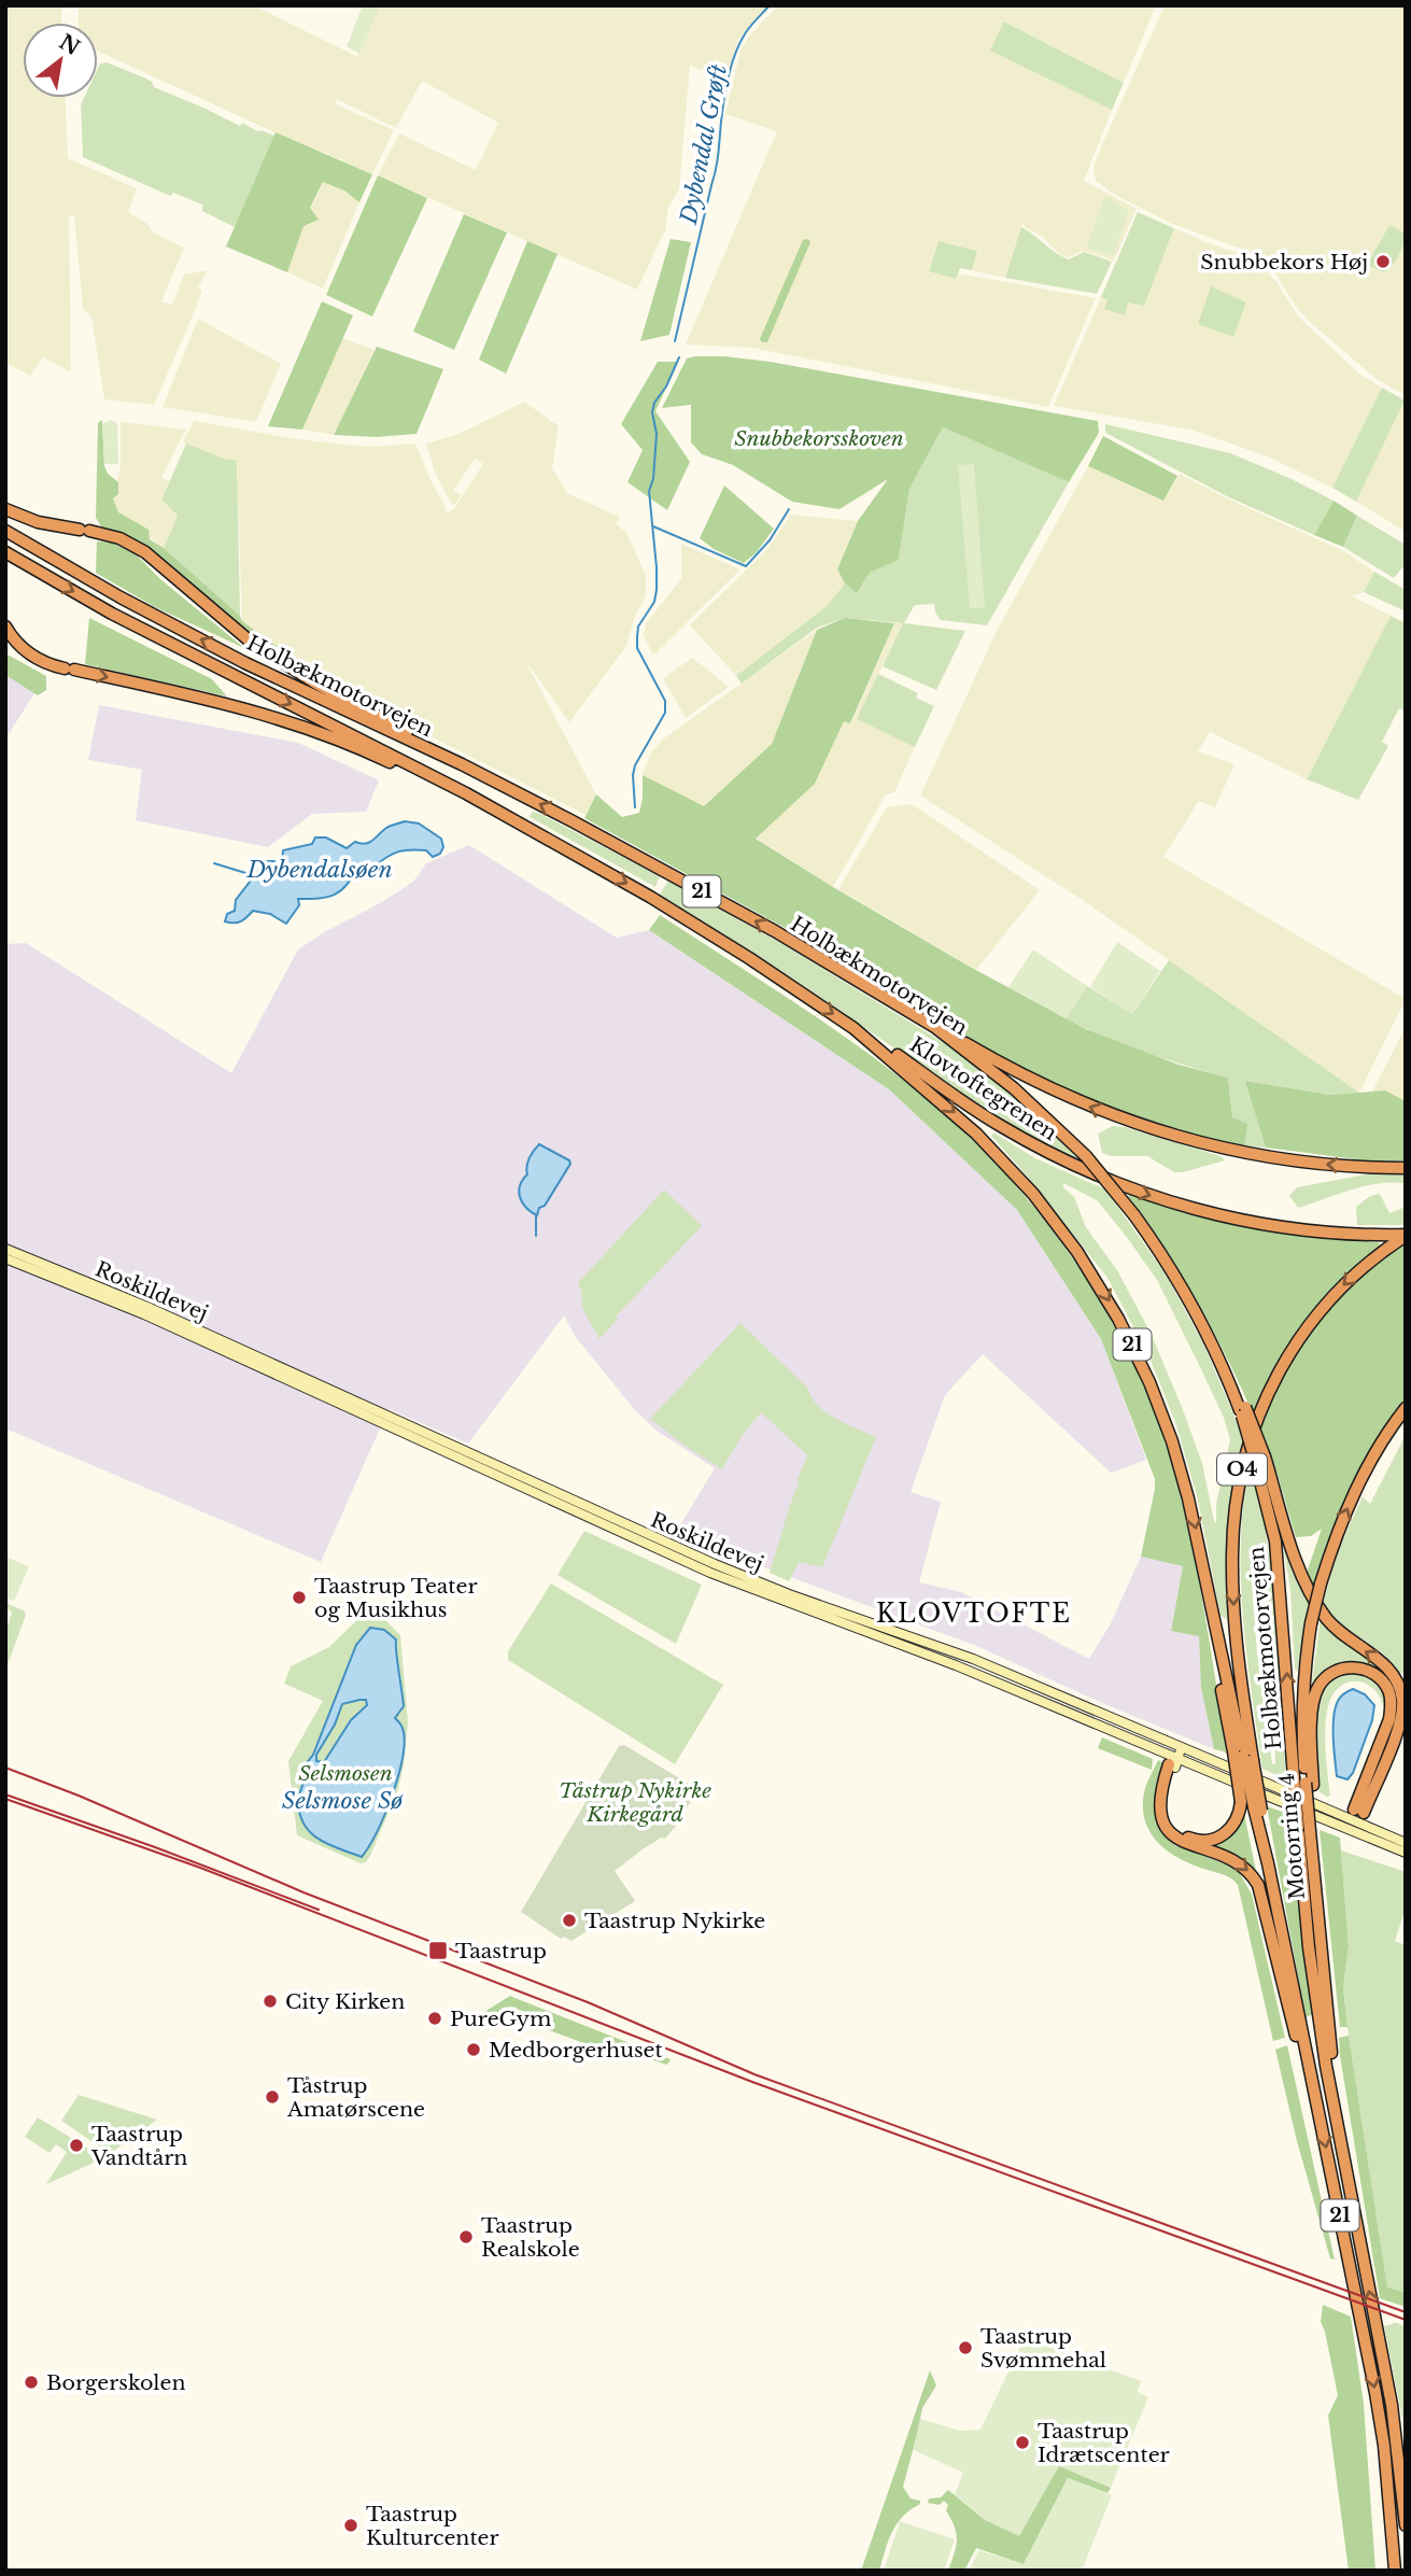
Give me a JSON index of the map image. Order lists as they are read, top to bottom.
{
  "streets": {
    "highway": [
      "Holbækmotorvejen",
      "21",
      "Klovtoftegrenen",
      "O4",
      "Motorring 4"
    ],
    "main road": ["Roskildevej"]
  },
  "crossings": [
    ["Holbækmotorvejen", "21"],
    ["Holbækmotorvejen", "Klovtoftegrenen"],
    ["Holbækmotorvejen", "Motorring 4"],
    ["21", "Roskildevej"],
    ["Klovtoftegrenen", "Motorring 4"]
  ],
  "districts": ["KLOVTOFTE"],
  "water": ["Dybendal Grøft", "Dybendalsøen", "Selsmose Sø"],
  "parks": ["Snubbekorsskoven", "Selsmosen", "Tåstrup Nykirke Kirkegård"],
  "places": {
    "other": [
      "Snubbekors Høj",
      "Taastrup Teater og Musikhus",
      "Taastrup Nykirke",
      "City Kirken",
      "PureGym",
      "Medborgerhuset",
      "Tåstrup Amatørscene",
      "Taastrup Vandtårn",
      "Taastrup Realskole",
      "Taastrup Svømmehal",
      "Borgerskolen",
      "Taastrup Idrætscenter",
      "Taastrup Kulturcenter"
    ],
    "transit": ["Taastrup"]
  },
  "north": "top right"
}
